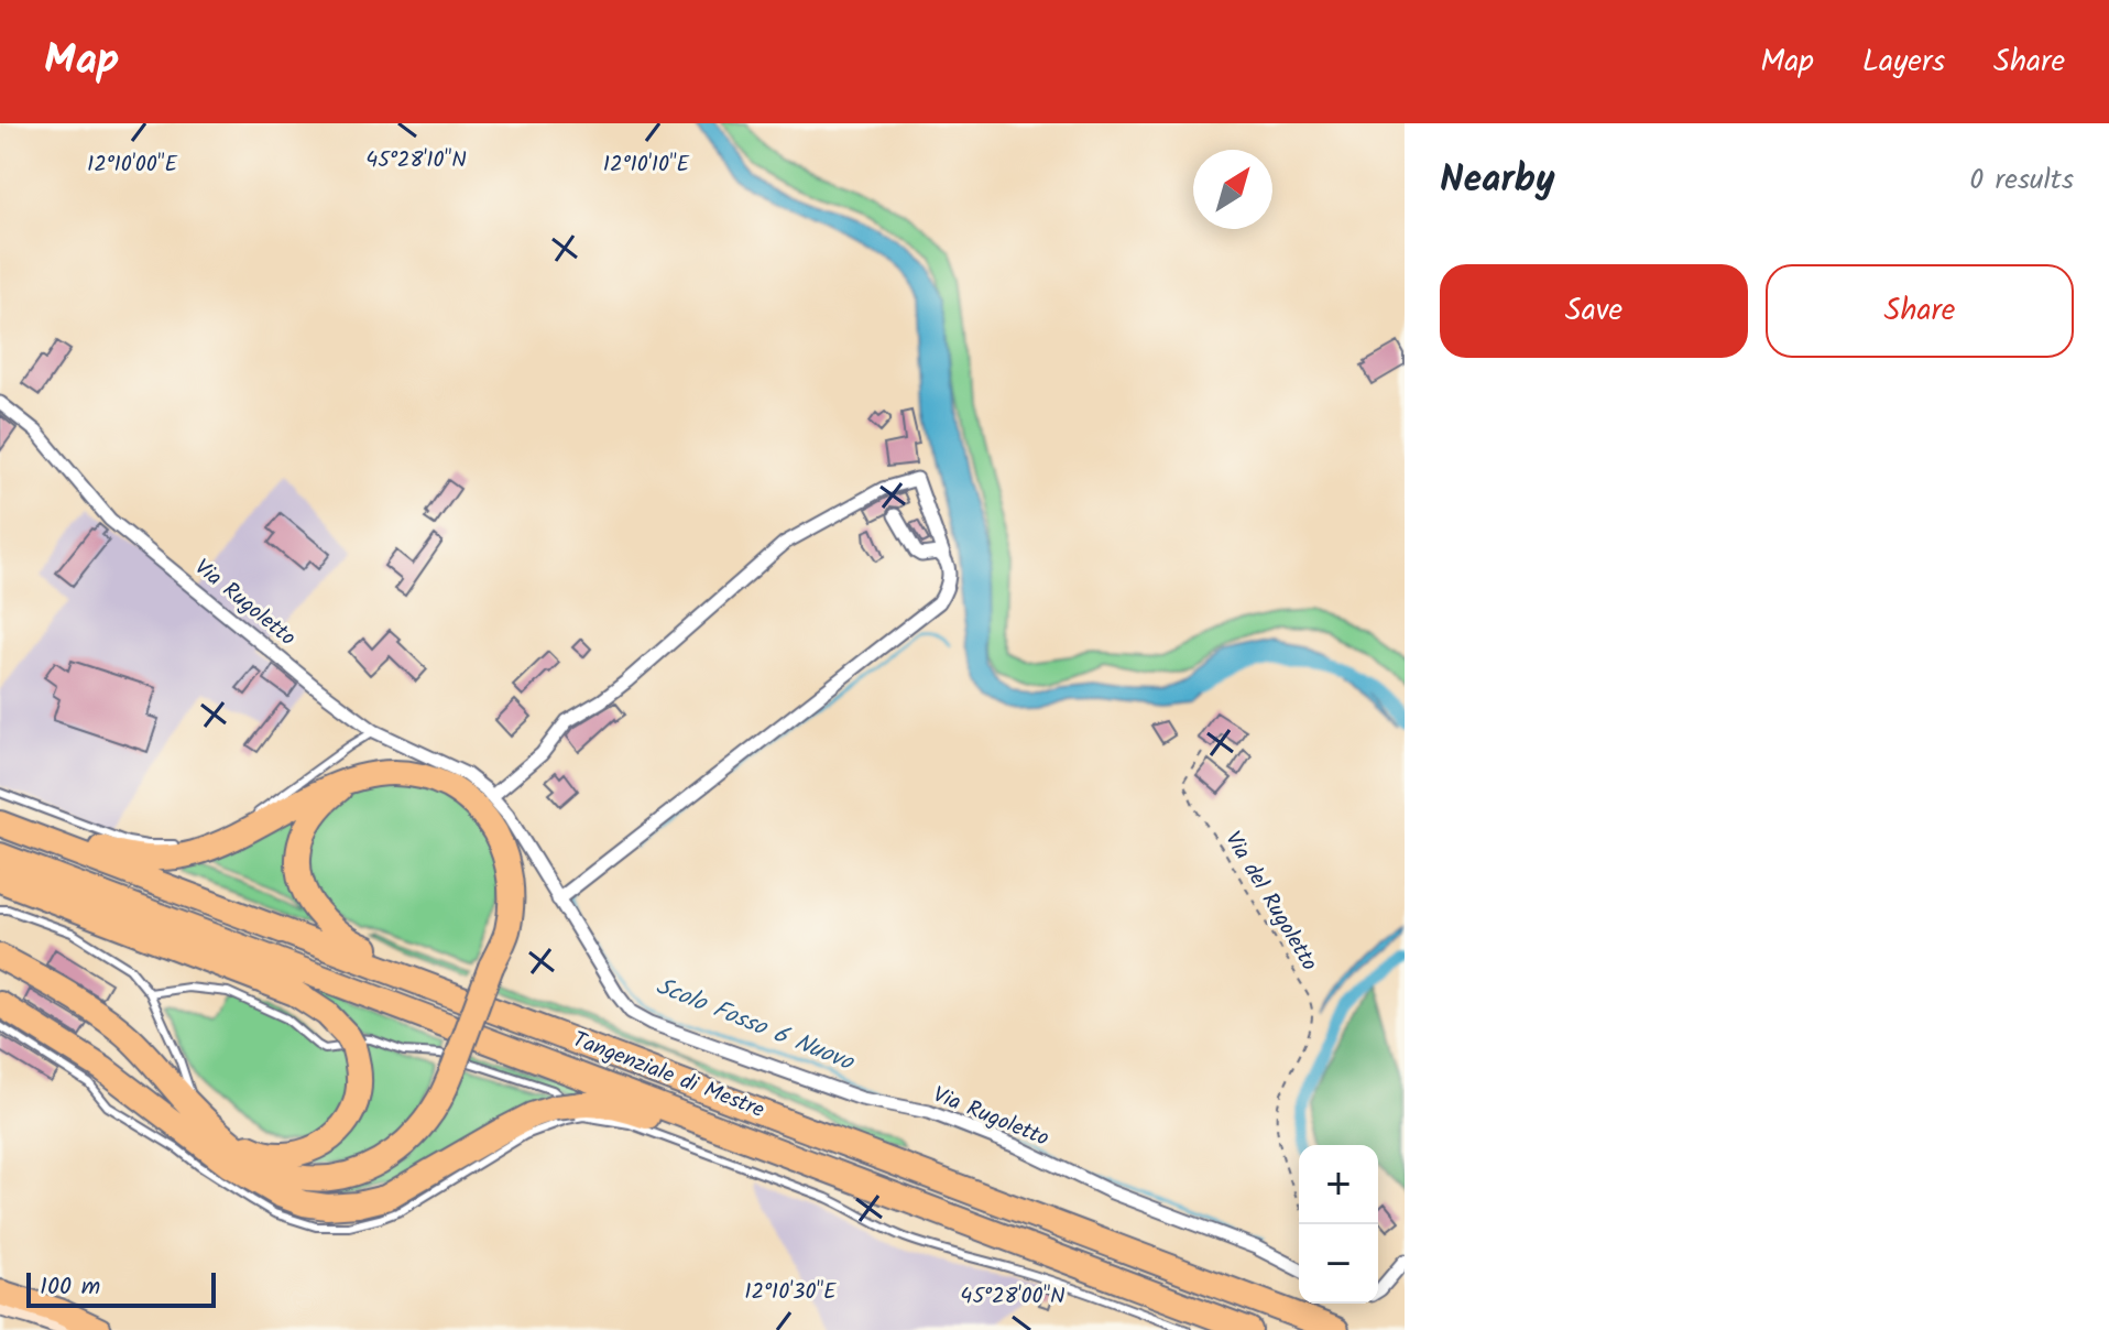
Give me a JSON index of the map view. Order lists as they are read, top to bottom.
{
  "streets": {
    "highway": ["Tangenziale di Mestre"],
    "street": ["Via Rugoletto"],
    "path": ["Via del Rugoletto"]
  },
  "water": ["Scolo Fosso 6 Nuovo"],
  "scale_bar": "100 m",
  "north": "top right",
  "page": {
    "header": "Map",
    "nav": ["Map", "Layers", "Share"],
    "heading": ["Nearby", "0 results"],
    "buttons": ["Save", "Share"],
    "map_buttons": ["+", "−"],
    "scale": "100 m"
  },
  "coordinates": [
    "45°28'10\"N",
    "12°10'00\"E",
    "12°10'10\"E",
    "12°10'30\"E",
    "45°28'00\"N"
  ]
}
